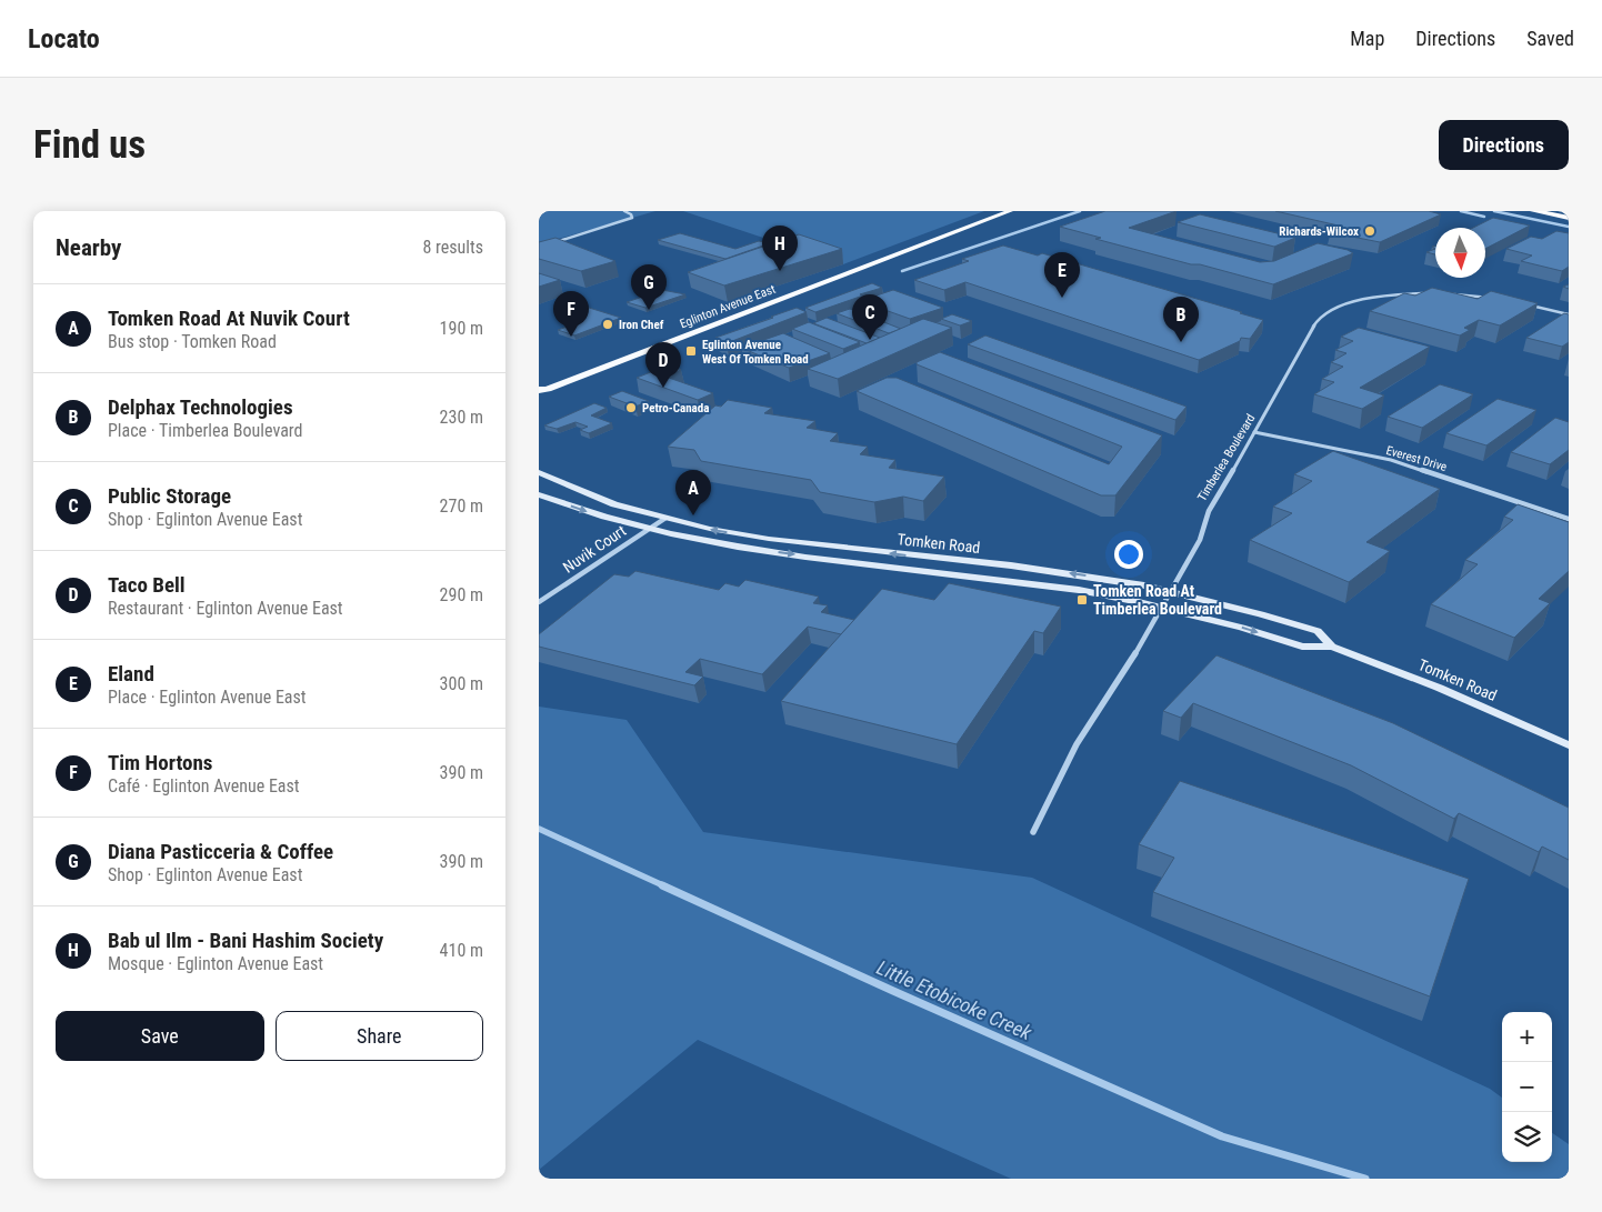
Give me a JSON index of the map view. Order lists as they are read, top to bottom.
{
  "streets": {
    "main road": ["Eglinton Avenue East", "Tomken Road"],
    "street": ["Timberlea Boulevard", "Everest Drive", "Nuvik Court"]
  },
  "crossings": [
    ["Timberlea Boulevard", "Everest Drive"],
    ["Timberlea Boulevard", "Tomken Road"],
    ["Tomken Road", "Nuvik Court"]
  ],
  "water": ["Little Etobicoke Creek"],
  "places": {
    "other": ["Richards-Wilcox", "Iron Chef", "Petro-Canada"],
    "transit": ["Eglinton Avenue West Of Tomken Road", "Tomken Road At Timberlea Boulevard"]
  },
  "north": "bottom",
  "page": {
    "header": "Locato",
    "nav": ["Map", "Directions", "Saved"],
    "buttons": [
      "Directions",
      ["Save", "Share"]
    ],
    "title": "Find us",
    "heading": ["Nearby", "8 results"],
    "pins": [
      "H",
      "E",
      "G",
      "F",
      "C",
      "B",
      "D",
      "A"
    ],
    "list": [
      {
        "mark": "A",
        "name": "Tomken Road At Nuvik Court",
        "note": "Bus stop · Tomken Road",
        "value": "190 m"
      },
      {
        "mark": "B",
        "name": "Delphax Technologies",
        "note": "Place · Timberlea Boulevard",
        "value": "230 m"
      },
      {
        "mark": "C",
        "name": "Public Storage",
        "note": "Shop · Eglinton Avenue East",
        "value": "270 m"
      },
      {
        "mark": "D",
        "name": "Taco Bell",
        "note": "Restaurant · Eglinton Avenue East",
        "value": "290 m"
      },
      {
        "mark": "E",
        "name": "Eland",
        "note": "Place · Eglinton Avenue East",
        "value": "300 m"
      },
      {
        "mark": "F",
        "name": "Tim Hortons",
        "note": "Café · Eglinton Avenue East",
        "value": "390 m"
      },
      {
        "mark": "G",
        "name": "Diana Pasticceria & Coffee",
        "note": "Shop · Eglinton Avenue East",
        "value": "390 m"
      },
      {
        "mark": "H",
        "name": "Bab ul Ilm - Bani Hashim Society",
        "note": "Mosque · Eglinton Avenue East",
        "value": "410 m"
      }
    ],
    "map_buttons": ["+", "−"]
  }
}
